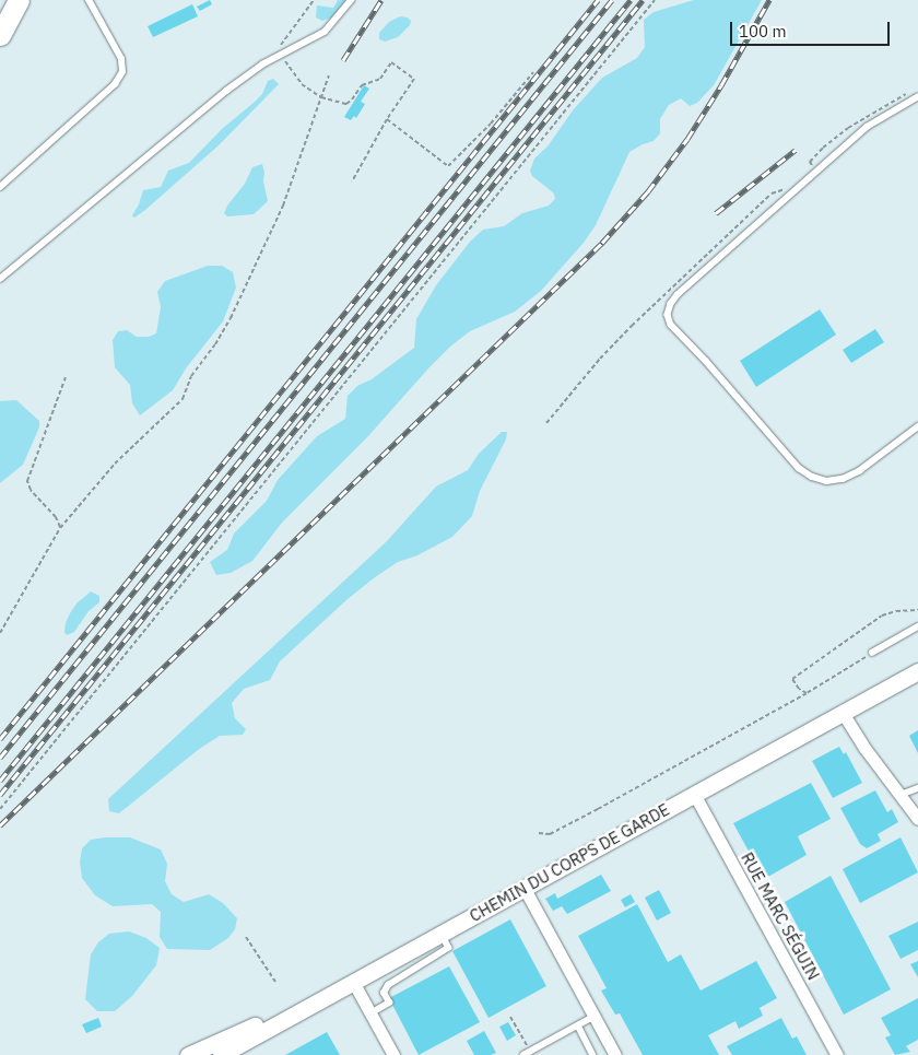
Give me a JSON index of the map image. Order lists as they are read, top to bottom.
{
  "streets": {
    "street": ["CHEMIN DU CORPS DE GARDE", "RUE MARC SÉGUIN"]
  },
  "crossings": [
    ["CHEMIN DU CORPS DE GARDE", "RUE MARC SÉGUIN"]
  ],
  "scale_bar": "100 m"
}
